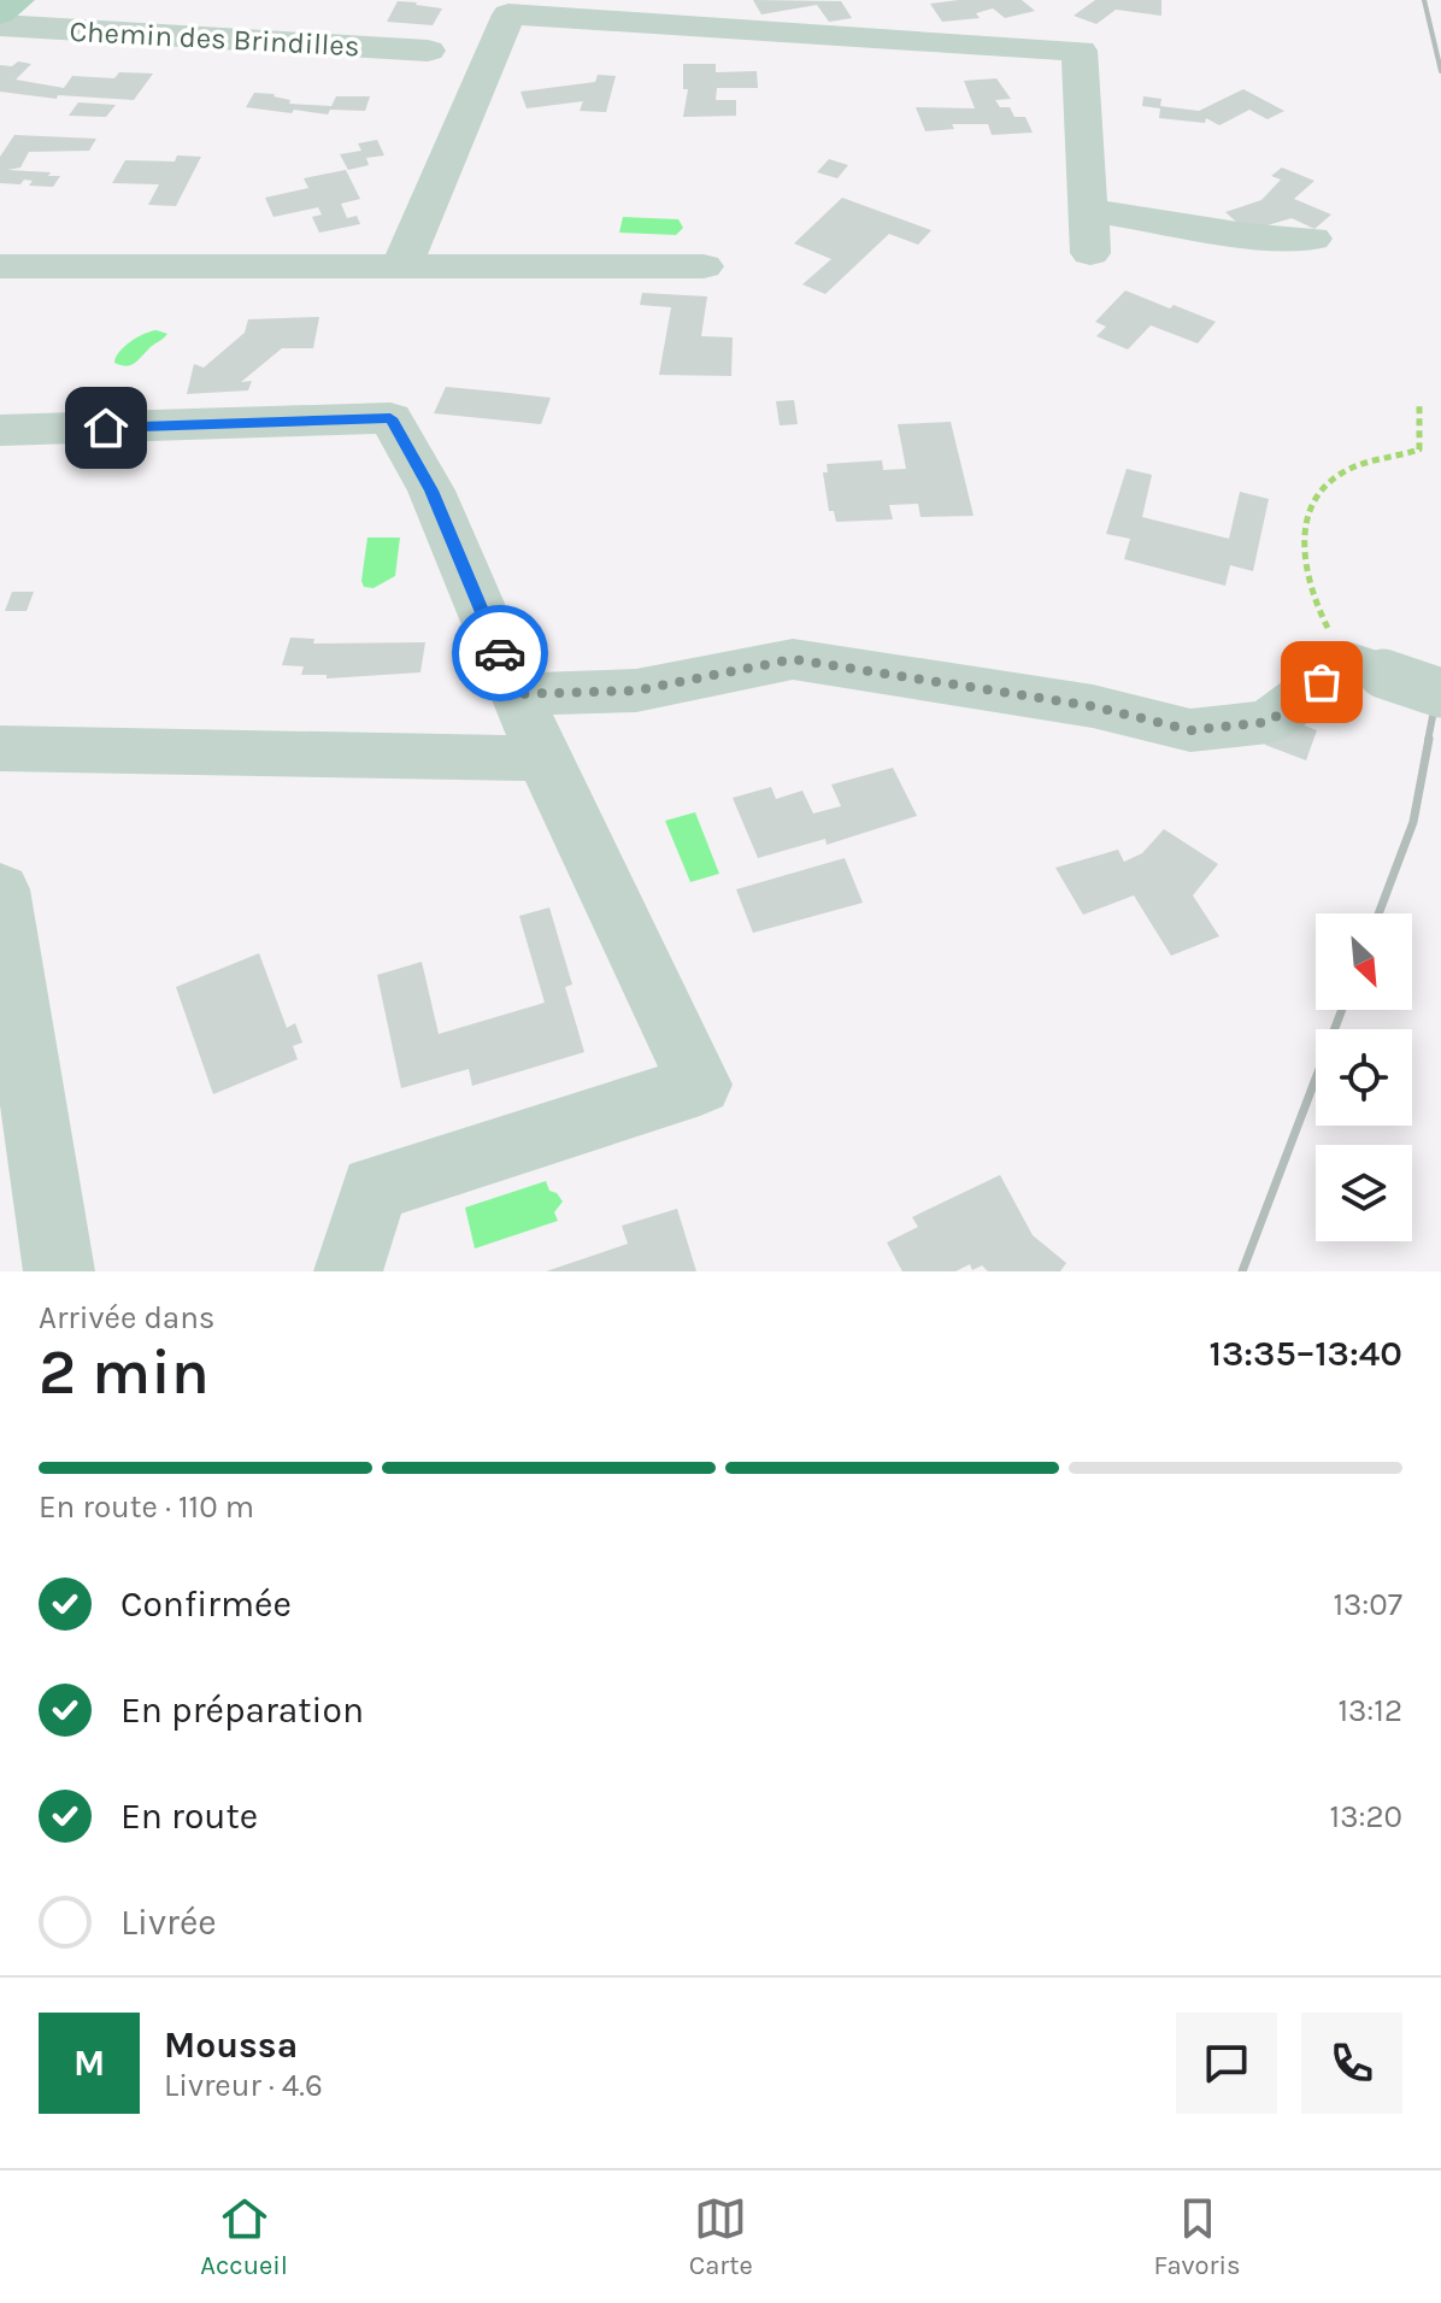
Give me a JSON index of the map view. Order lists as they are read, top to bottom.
{
  "streets": {
    "street": ["Chemin des Brindilles"]
  },
  "north": "bottom right",
  "page": {
    "heading": ["2 min", "Arrivée dans", "13:35–13:40"],
    "panel": ["Moussa", "Livreur · 4.6"],
    "bar": "En route · 110 m",
    "list": [
      ["Confirmée", "13:07"],
      ["En préparation", "13:12"],
      ["En route", "13:20"],
      "Livrée"
    ],
    "round": "M",
    "tabs": ["Accueil", "Carte", "Favoris"]
  }
}
